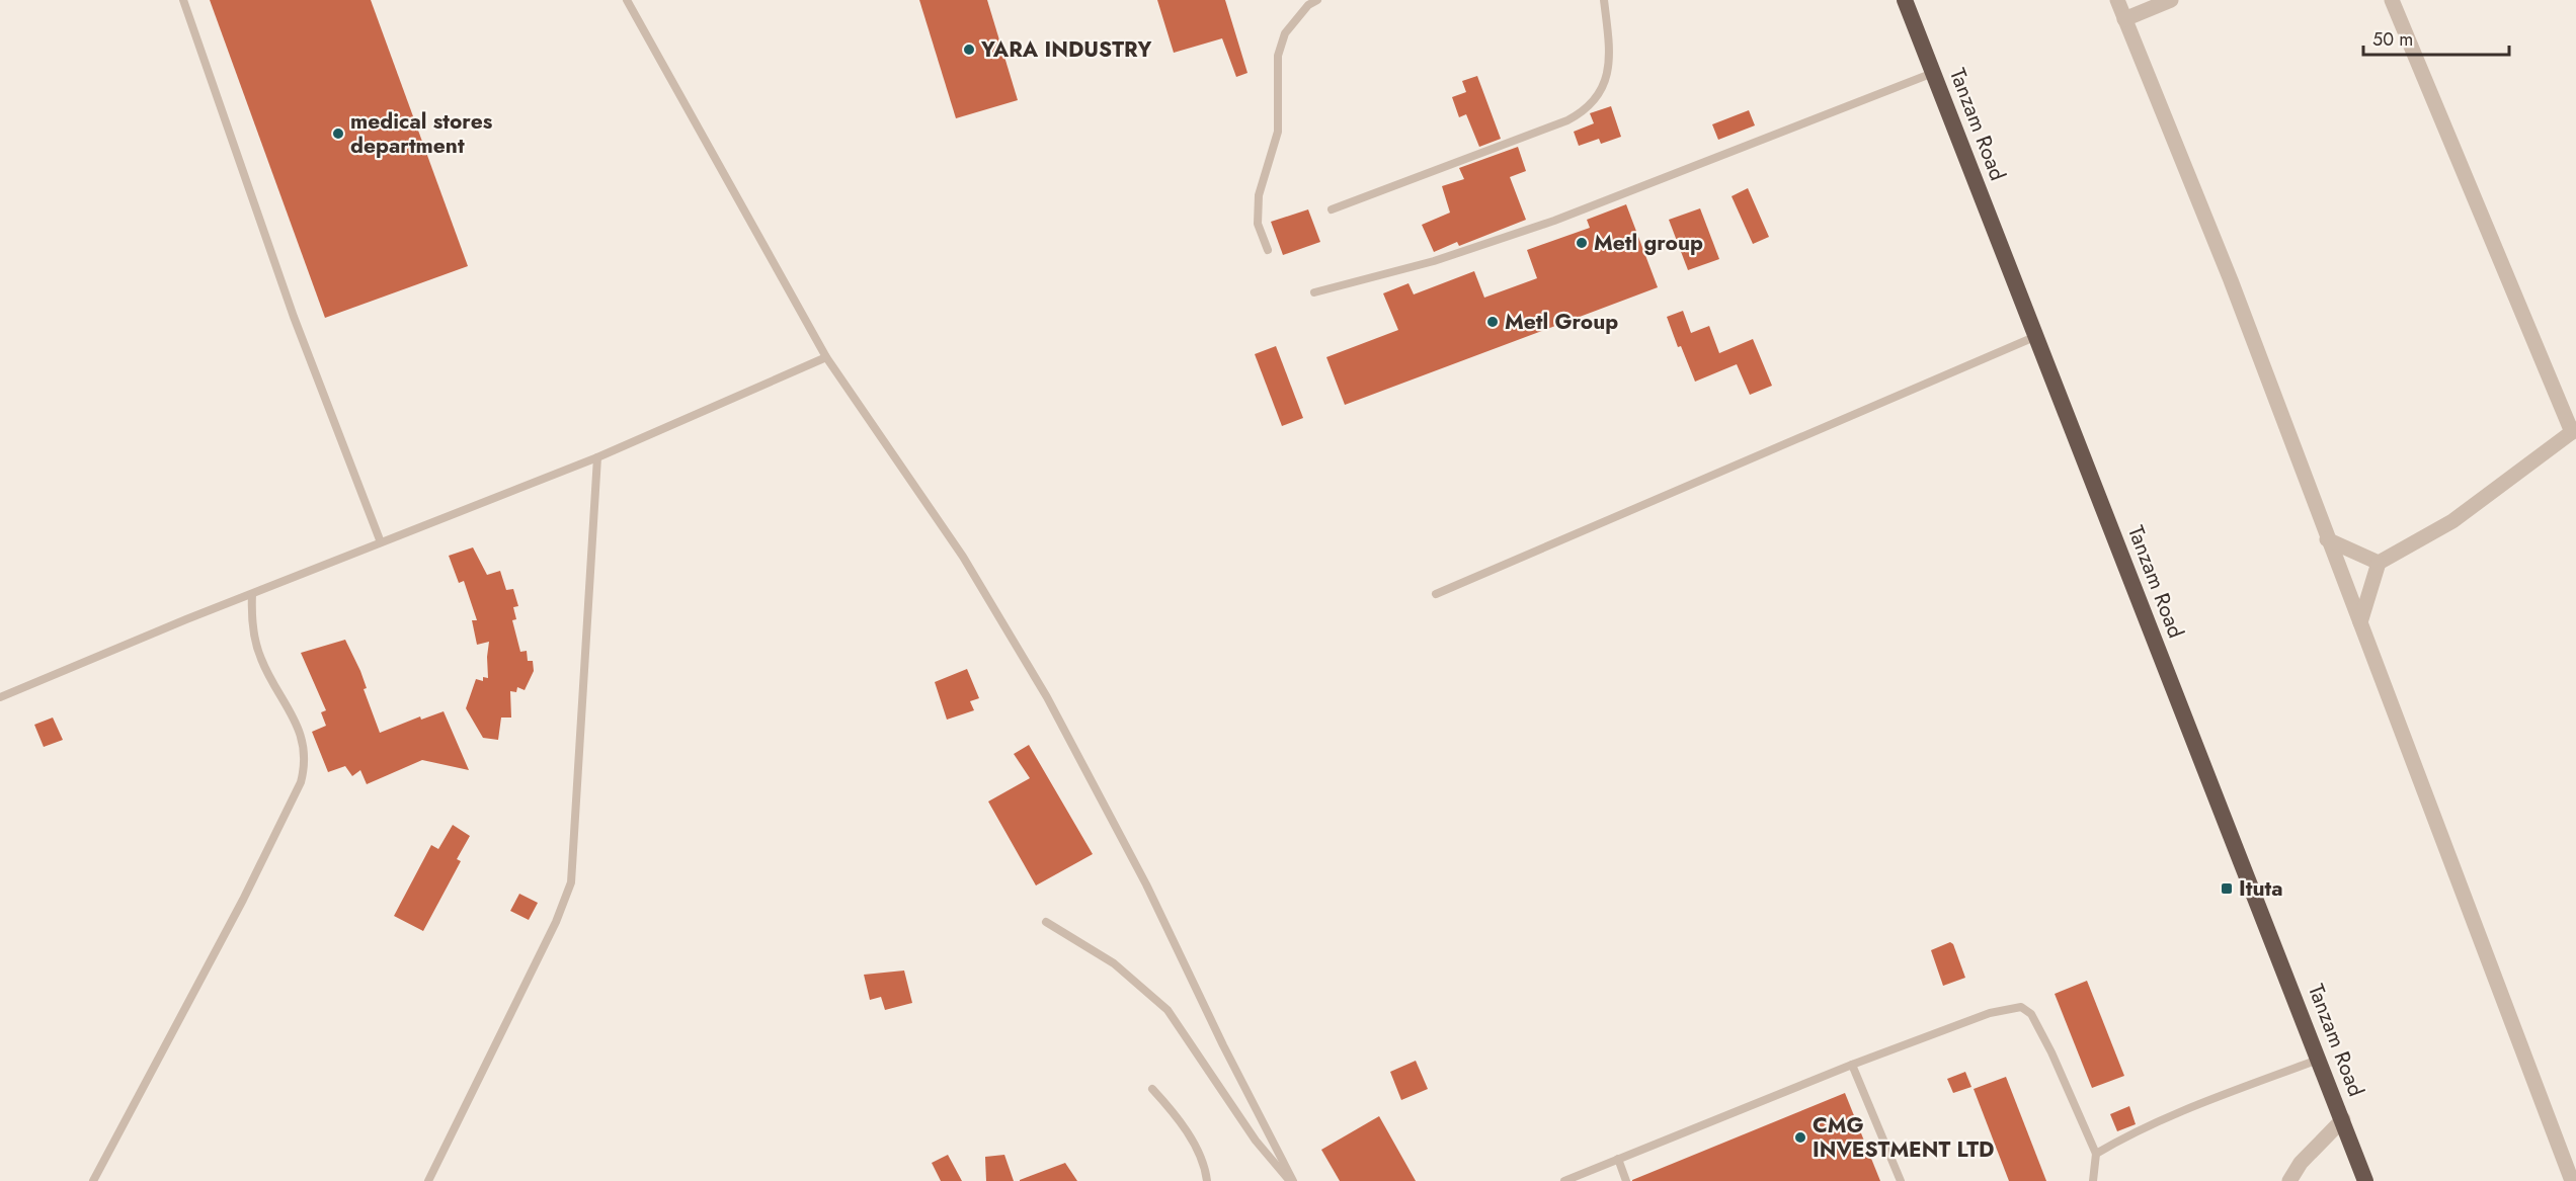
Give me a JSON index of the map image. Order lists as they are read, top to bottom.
{
  "streets": {
    "highway": ["Tanzam Road"]
  },
  "places": {
    "other": [
      "YARA INDUSTRY",
      "medical stores department",
      "Metl group",
      "Metl Group",
      "CMG INVESTMENT LTD"
    ],
    "transit": ["Ituta"]
  },
  "scale_bar": "50 m"
}
